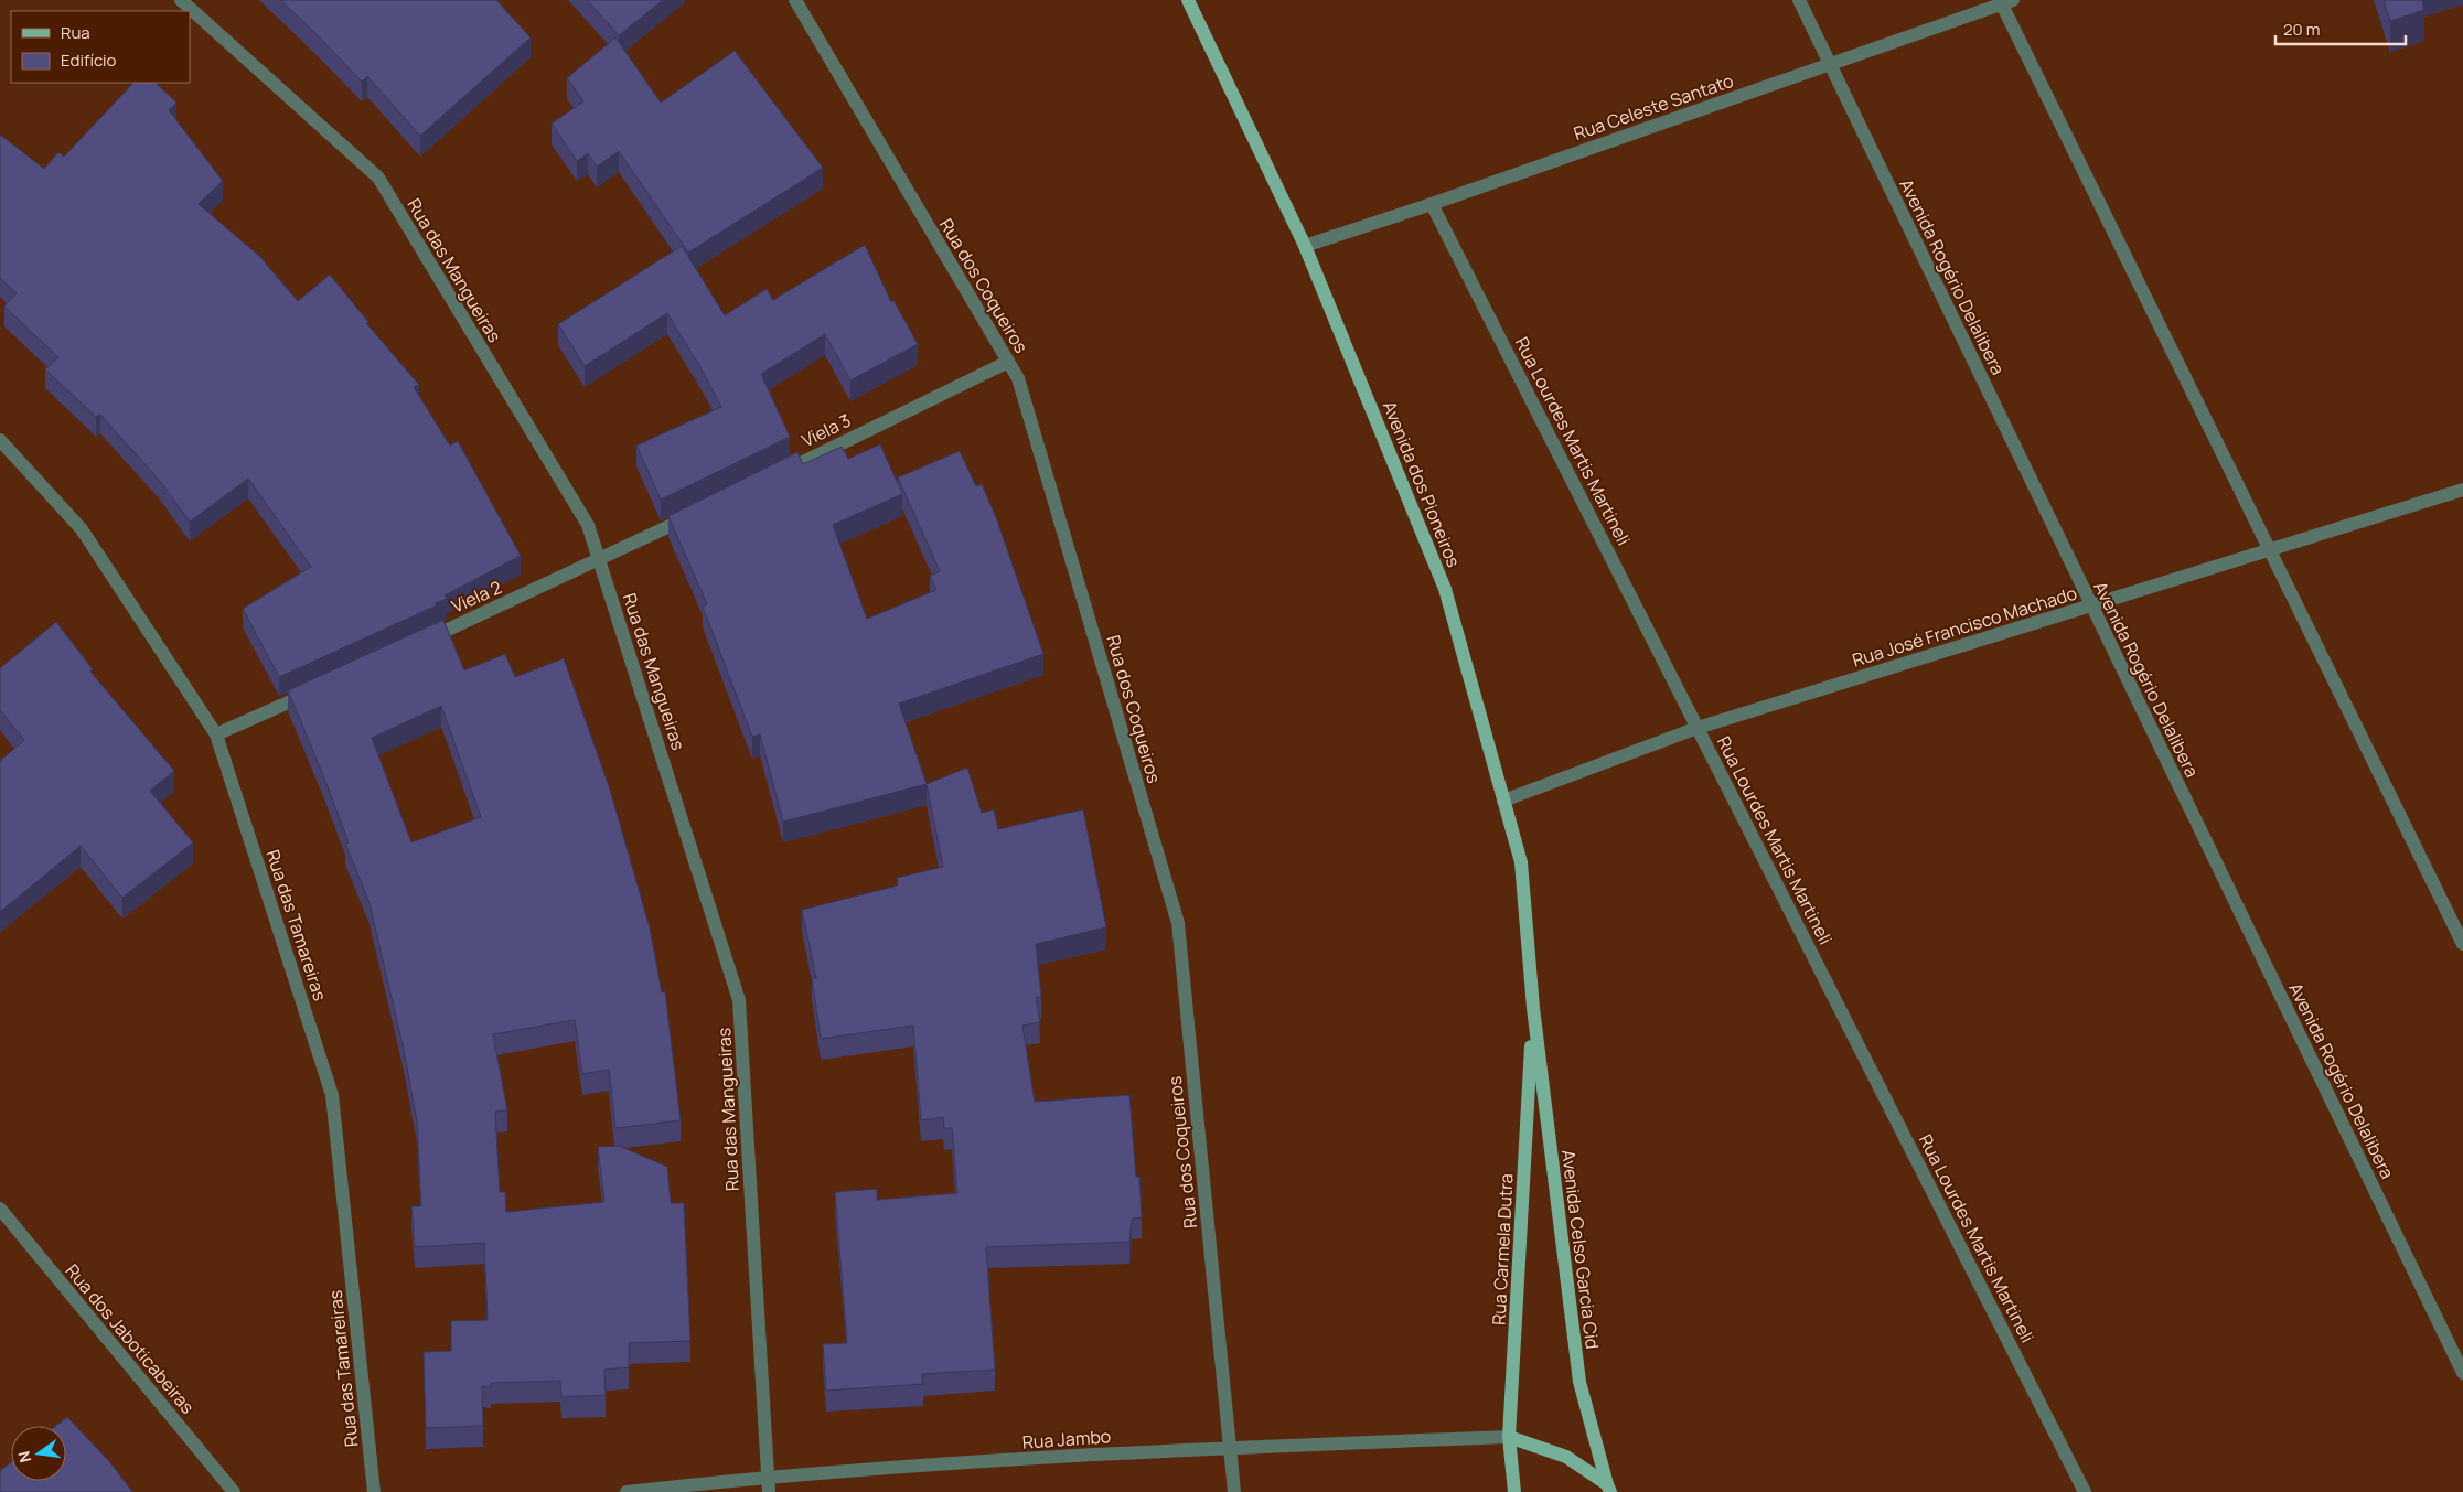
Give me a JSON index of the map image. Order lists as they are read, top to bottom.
{
  "streets": {
    "main road": ["Avenida dos Pioneiros", "Rua Carmela Dutra", "Avenida Celso Garcia Cid"],
    "street": [
      "Rua Celeste Santato",
      "Rua das Mangueiras",
      "Avenida Rogério Delalibera",
      "Rua dos Coqueiros",
      "Viela 3",
      "Rua Lourdes Martis Martineli",
      "Viela 2",
      "Rua José Francisco Machado",
      "Rua das Tamareiras",
      "Rua dos Jaboticabeiras",
      "Rua Jambo"
    ]
  },
  "crossings": [
    ["Rua Celeste Santato", "Avenida Rogério Delalibera"],
    ["Rua Celeste Santato", "Rua Lourdes Martis Martineli"],
    ["Rua Celeste Santato", "Avenida dos Pioneiros"],
    ["Rua das Mangueiras", "Viela 2"],
    ["Rua das Mangueiras", "Rua Jambo"],
    ["Avenida Rogério Delalibera", "Rua José Francisco Machado"],
    ["Rua dos Coqueiros", "Viela 3"],
    ["Rua dos Coqueiros", "Rua Jambo"],
    ["Rua Lourdes Martis Martineli", "Rua José Francisco Machado"],
    ["Avenida dos Pioneiros", "Rua José Francisco Machado"],
    ["Avenida dos Pioneiros", "Rua Carmela Dutra"],
    ["Avenida dos Pioneiros", "Avenida Celso Garcia Cid"],
    ["Rua Carmela Dutra", "Avenida Celso Garcia Cid"],
    ["Rua Carmela Dutra", "Rua Jambo"]
  ],
  "legend": ["Rua", "Edifício"],
  "scale_bar": "20 m",
  "north": "left"
}
